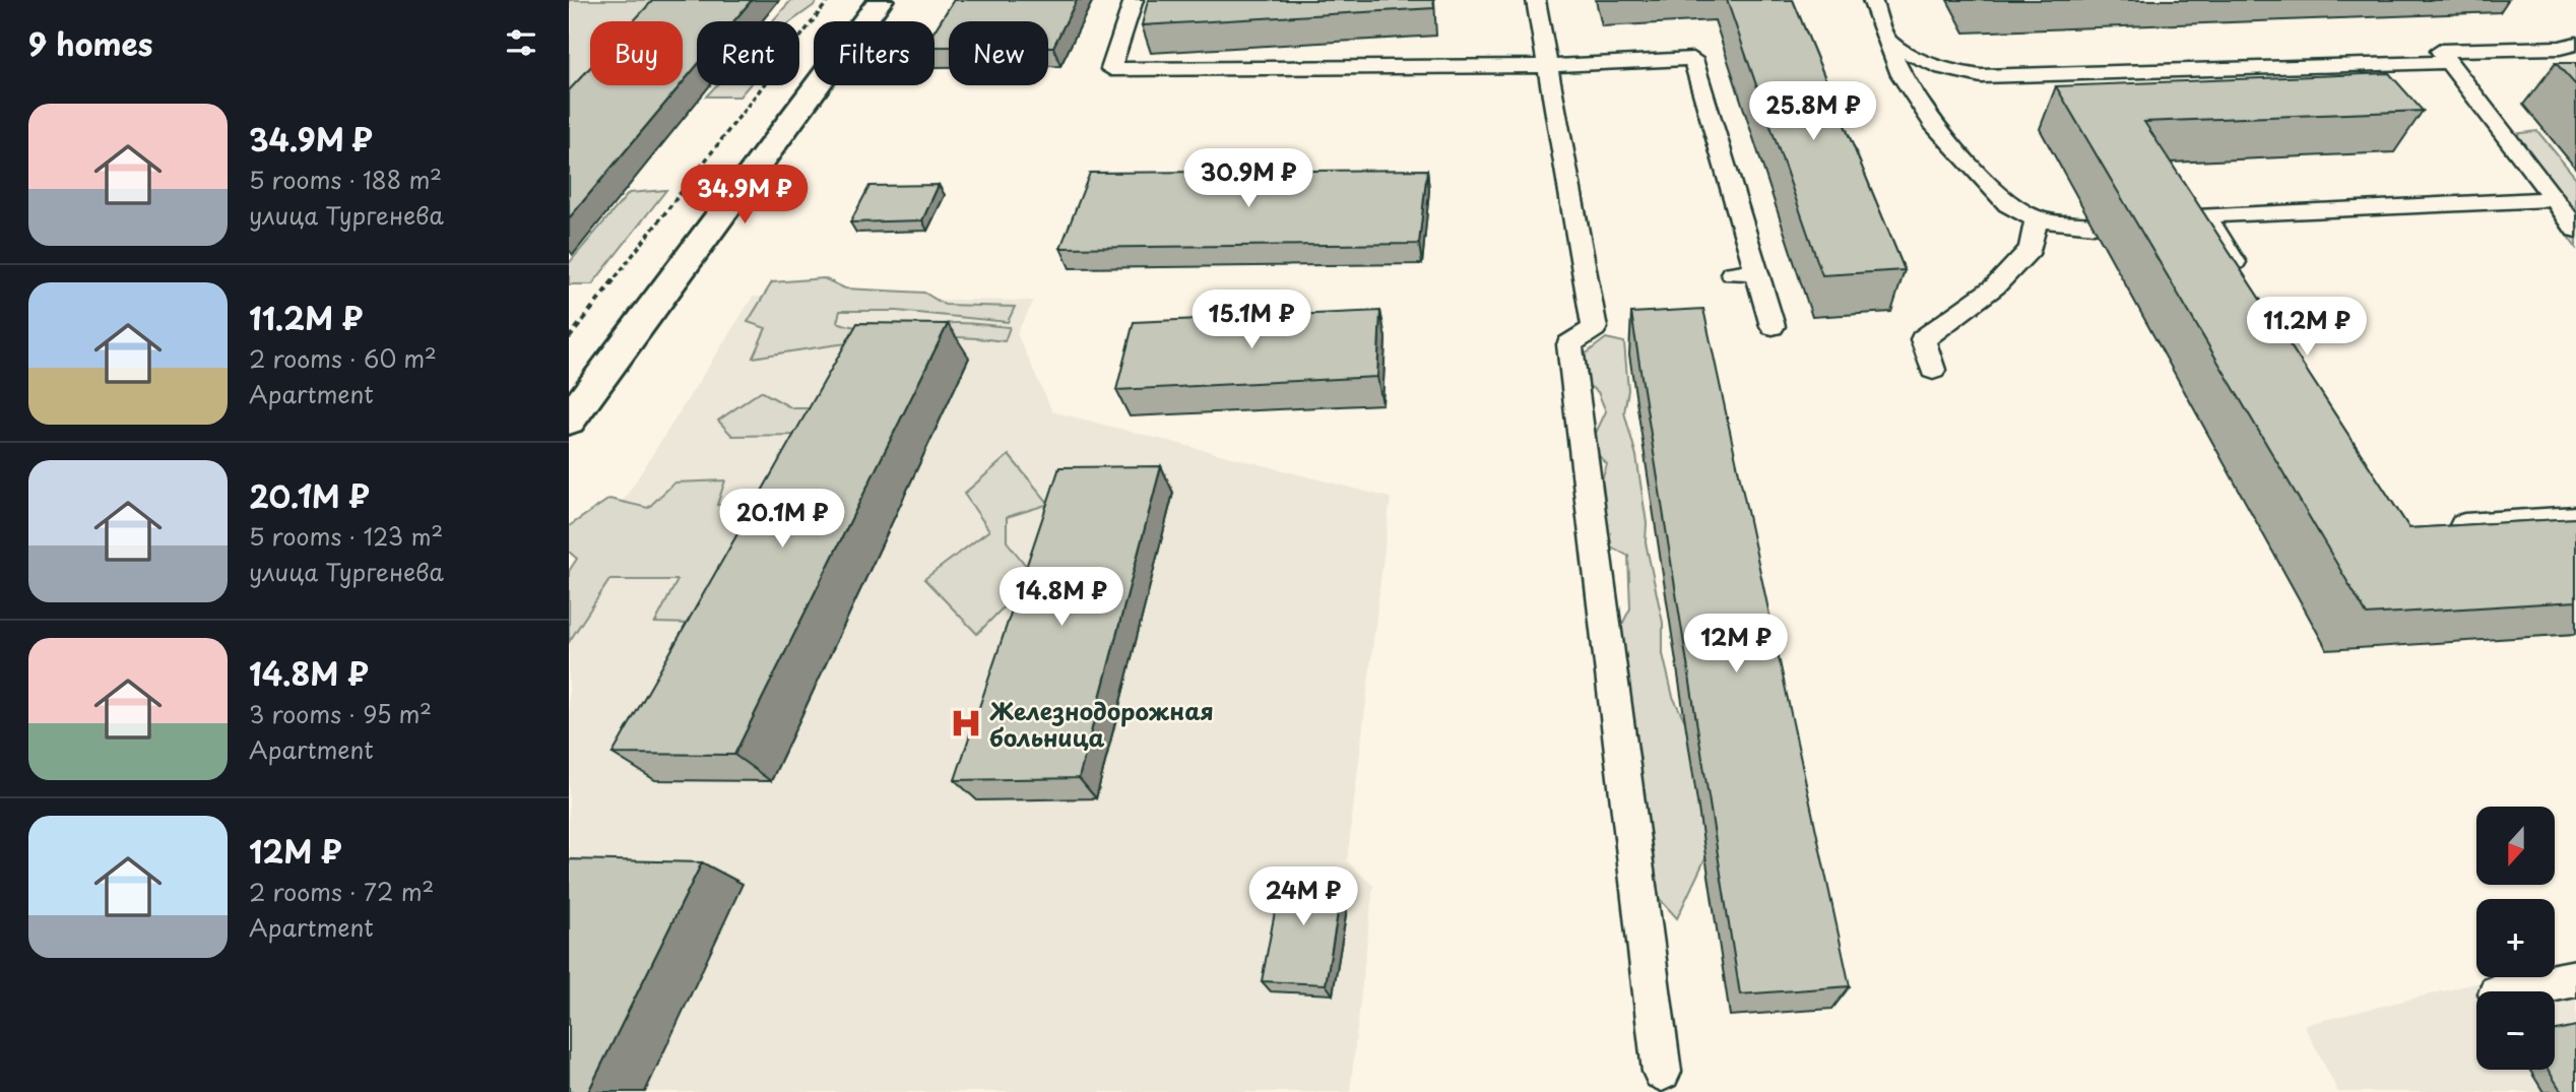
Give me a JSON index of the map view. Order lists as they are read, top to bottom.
{
  "places": {
    "hospital": ["Железнодорожная больница"]
  },
  "north": "bottom",
  "page": {
    "heading": "9 homes",
    "chip": [
      "Buy",
      "Rent",
      "Filters",
      "New"
    ],
    "price": [
      "25.8M ₽",
      "30.9M ₽",
      "34.9M ₽",
      "15.1M ₽",
      "11.2M ₽",
      "20.1M ₽",
      "14.8M ₽",
      "12M ₽",
      "24M ₽"
    ],
    "list": [
      {
        "name": "34.9M ₽",
        "note": "5 rooms · 188 m² · улица Тургенева"
      },
      {
        "name": "11.2M ₽",
        "note": "2 rooms · 60 m² · Apartment"
      },
      {
        "name": "20.1M ₽",
        "note": "5 rooms · 123 m² · улица Тургенева"
      },
      {
        "name": "14.8M ₽",
        "note": "3 rooms · 95 m² · Apartment"
      },
      {
        "name": "12M ₽",
        "note": "2 rooms · 72 m² · Apartment"
      }
    ],
    "map_buttons": ["+", "−"]
  }
}
